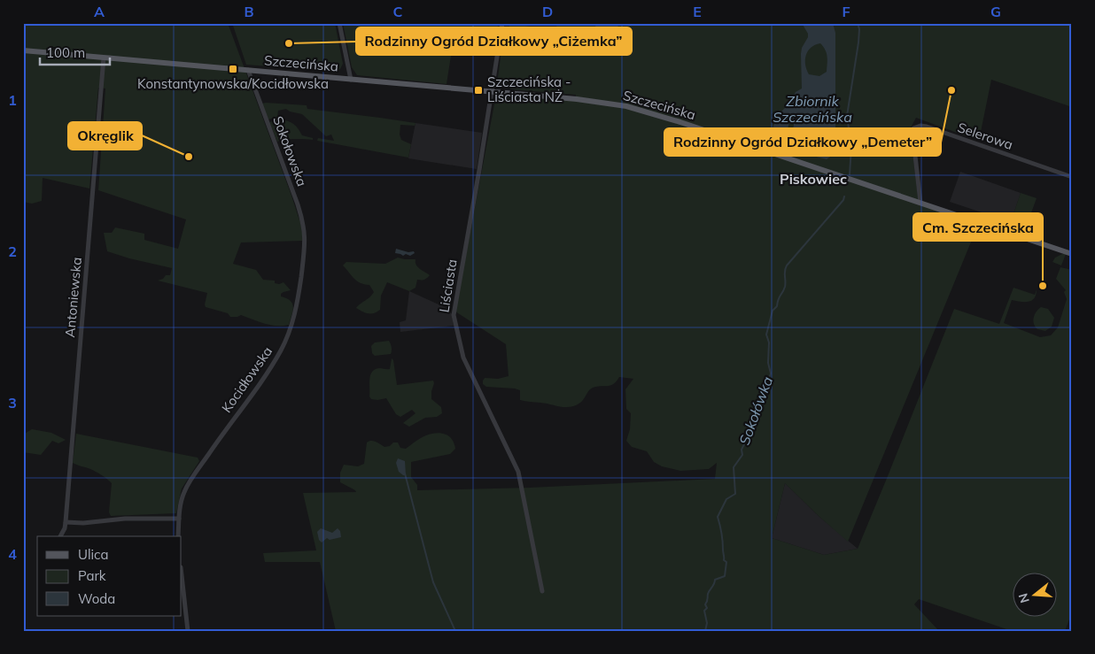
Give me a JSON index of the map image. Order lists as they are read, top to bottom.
{
  "streets": {
    "main road": ["Szczecińska"],
    "street": [
      "Selerowa",
      "Sokołowska",
      "Liściasta",
      "Antoniewska",
      "Kocidłowska"
    ]
  },
  "crossings": [
    ["Szczecińska", "Selerowa"],
    ["Szczecińska", "Sokołowska"],
    ["Szczecińska", "Liściasta"],
    ["Szczecińska", "Antoniewska"],
    ["Sokołowska", "Kocidłowska"]
  ],
  "districts": ["Piskowiec"],
  "water": ["Zbiornik Szczecińska", "Sokołówka"],
  "places": {
    "other": [
      "Rodzinny Ogród Działkowy „Ciżemka”",
      "Rodzinny Ogród Działkowy „Demeter”",
      "Okręglik",
      "Cm. Szczecińska"
    ],
    "transit": ["Konstantynowska/Kocidłowska", "Szczecińska - Liściasta NŻ"]
  },
  "legend": ["Ulica", "Park", "Woda"],
  "scale_bar": "100 m",
  "north": "left",
  "grid": {
    "columns": [
      "A",
      "B",
      "C",
      "D",
      "E",
      "F",
      "G"
    ],
    "rows": [
      "1",
      "2",
      "3",
      "4"
    ]
  }
}
